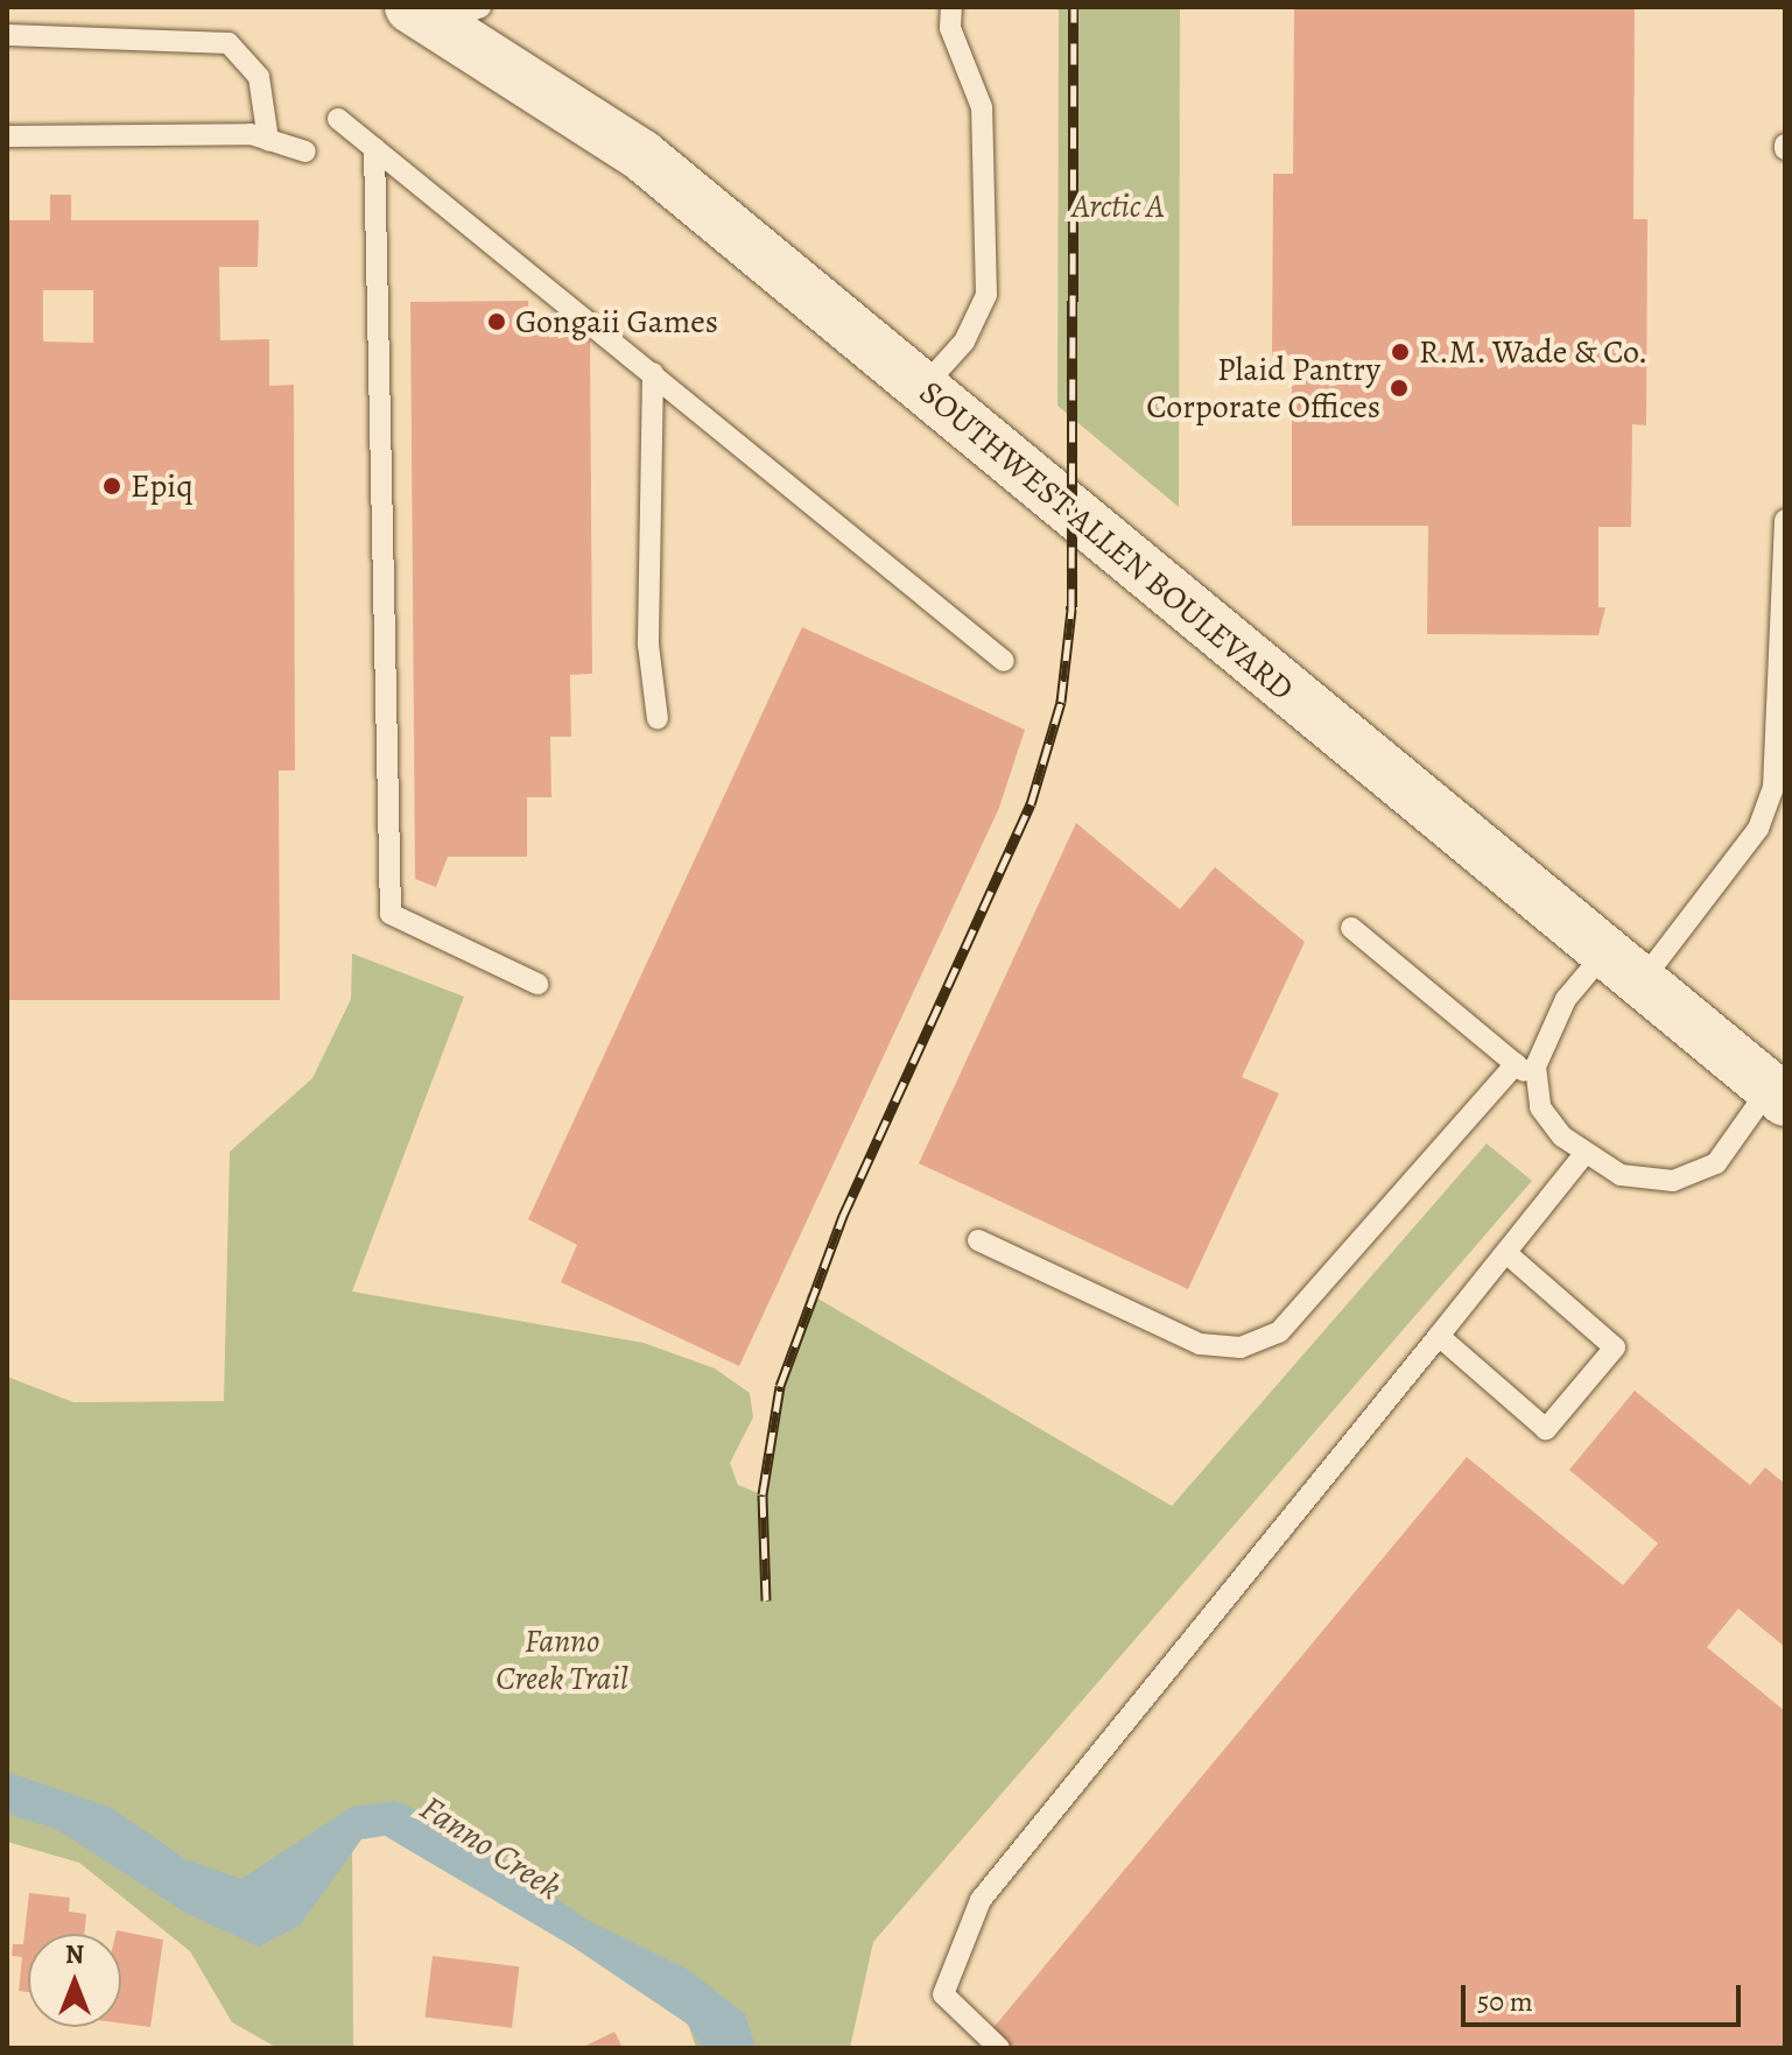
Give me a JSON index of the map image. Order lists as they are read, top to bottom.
{
  "streets": {
    "main road": ["SOUTHWEST ALLEN BOULEVARD"]
  },
  "water": ["Fanno Creek"],
  "parks": ["Arctic A", "Fanno Creek Trail"],
  "places": [
    "Gongaii Games",
    "R.M. Wade & Co.",
    "Plaid Pantry Corporate Offices",
    "Epiq"
  ],
  "scale_bar": "50 m",
  "north": "top"
}
